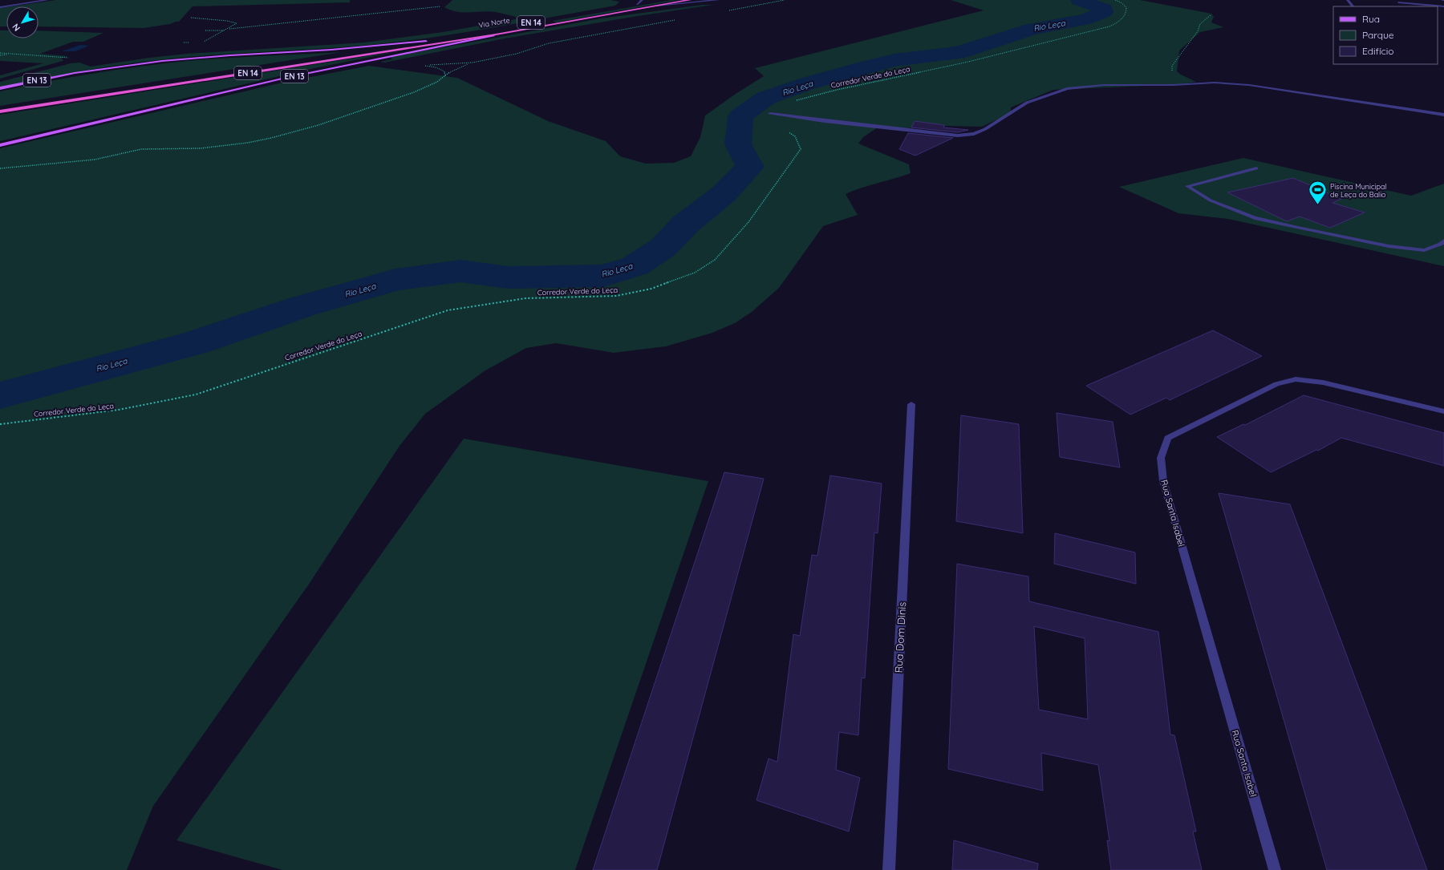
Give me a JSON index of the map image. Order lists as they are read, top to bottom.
{
  "streets": {
    "highway": ["Via Norte", "EN 14"],
    "main road": ["EN 13"],
    "street": ["Rua Santa Isabel", "Rua Dom Dinis"],
    "path": ["Corredor Verde do Leça"]
  },
  "crossings": [
    ["Via Norte", "EN 14"],
    ["Via Norte", "EN 13"],
    ["EN 14", "EN 13"]
  ],
  "water": ["Rio Leça"],
  "places": {
    "sports": ["Piscina Municipal de Leça do Balio"]
  },
  "legend": ["Rua", "Parque", "Edifício"],
  "north": "bottom left"
}
